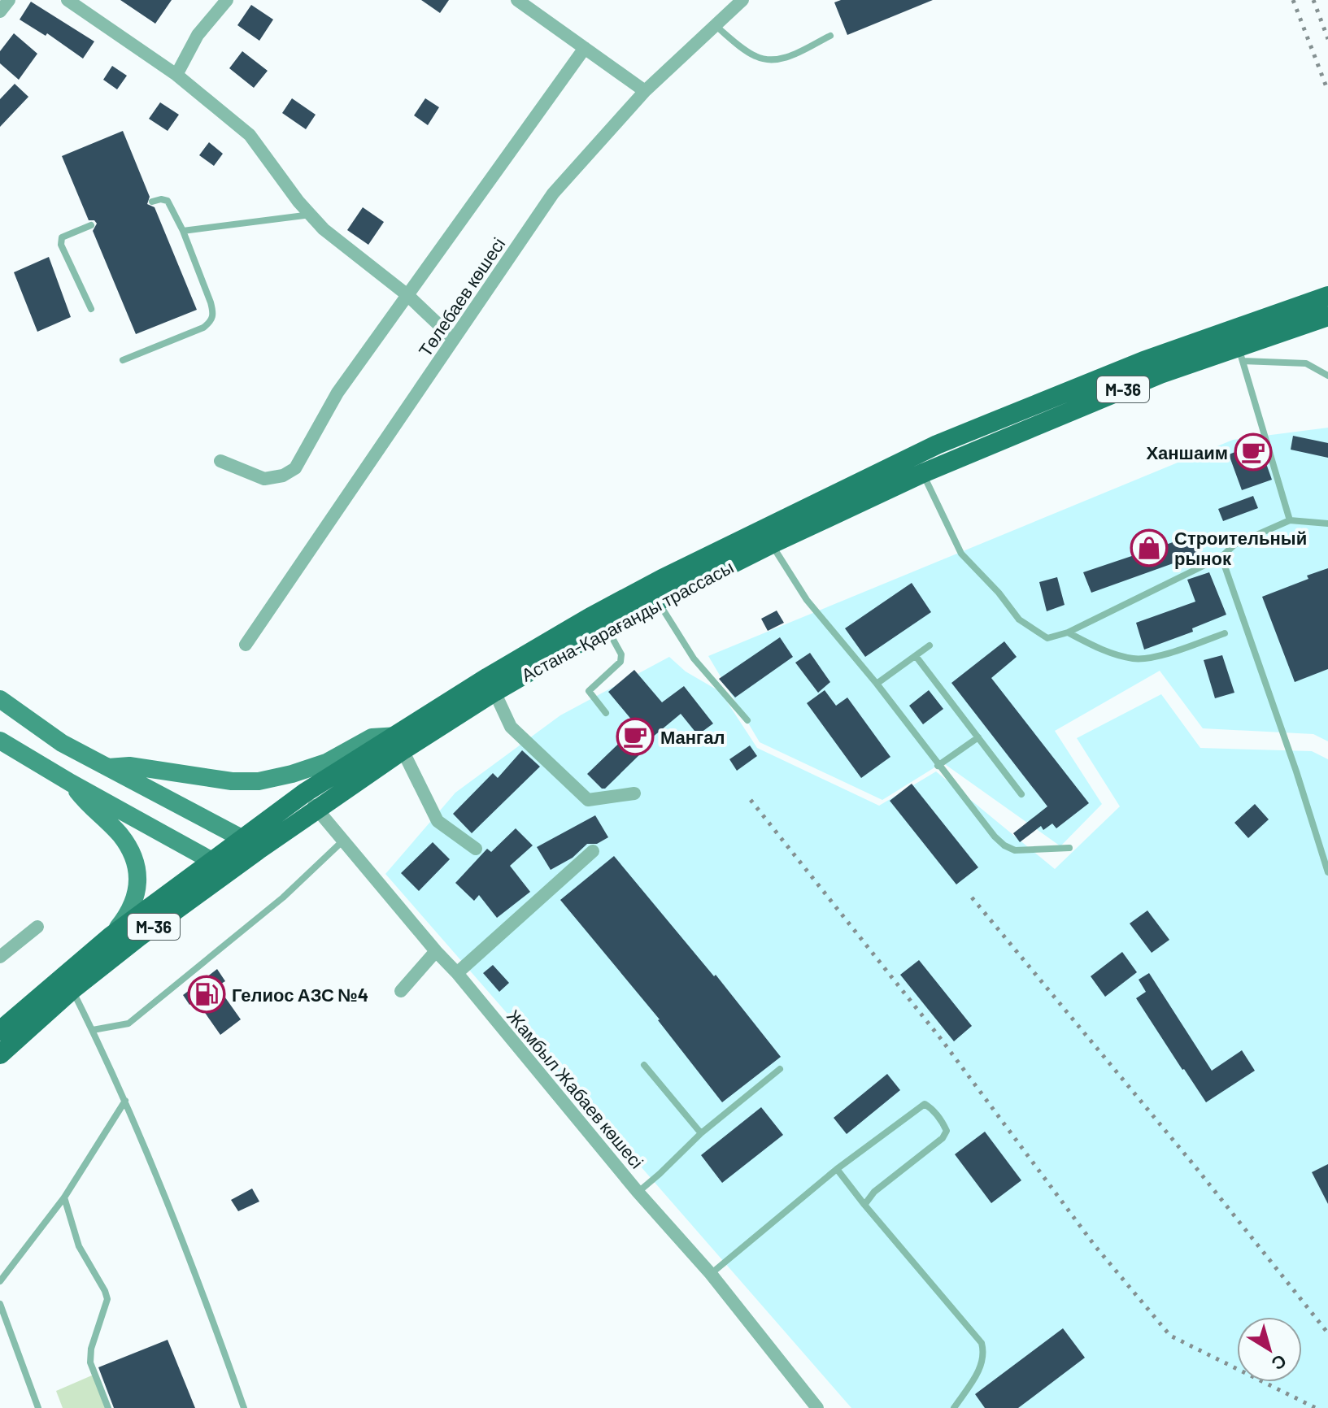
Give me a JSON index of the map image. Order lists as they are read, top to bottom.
{
  "streets": {
    "main road": ["M-36", "Астана-Қарағанды трассасы"],
    "street": ["Төлебаев көшесі", "Жамбыл Жабаев көшесі"]
  },
  "crossings": [
    ["Астана-Қарағанды трассасы", "Жамбыл Жабаев көшесі"]
  ],
  "places": {
    "cafe": ["Ханшаим", "Мангал"],
    "shop": ["Строительный рынок"],
    "fuel station": ["Гелиос АЗС №4"]
  },
  "north": "bottom right"
}
